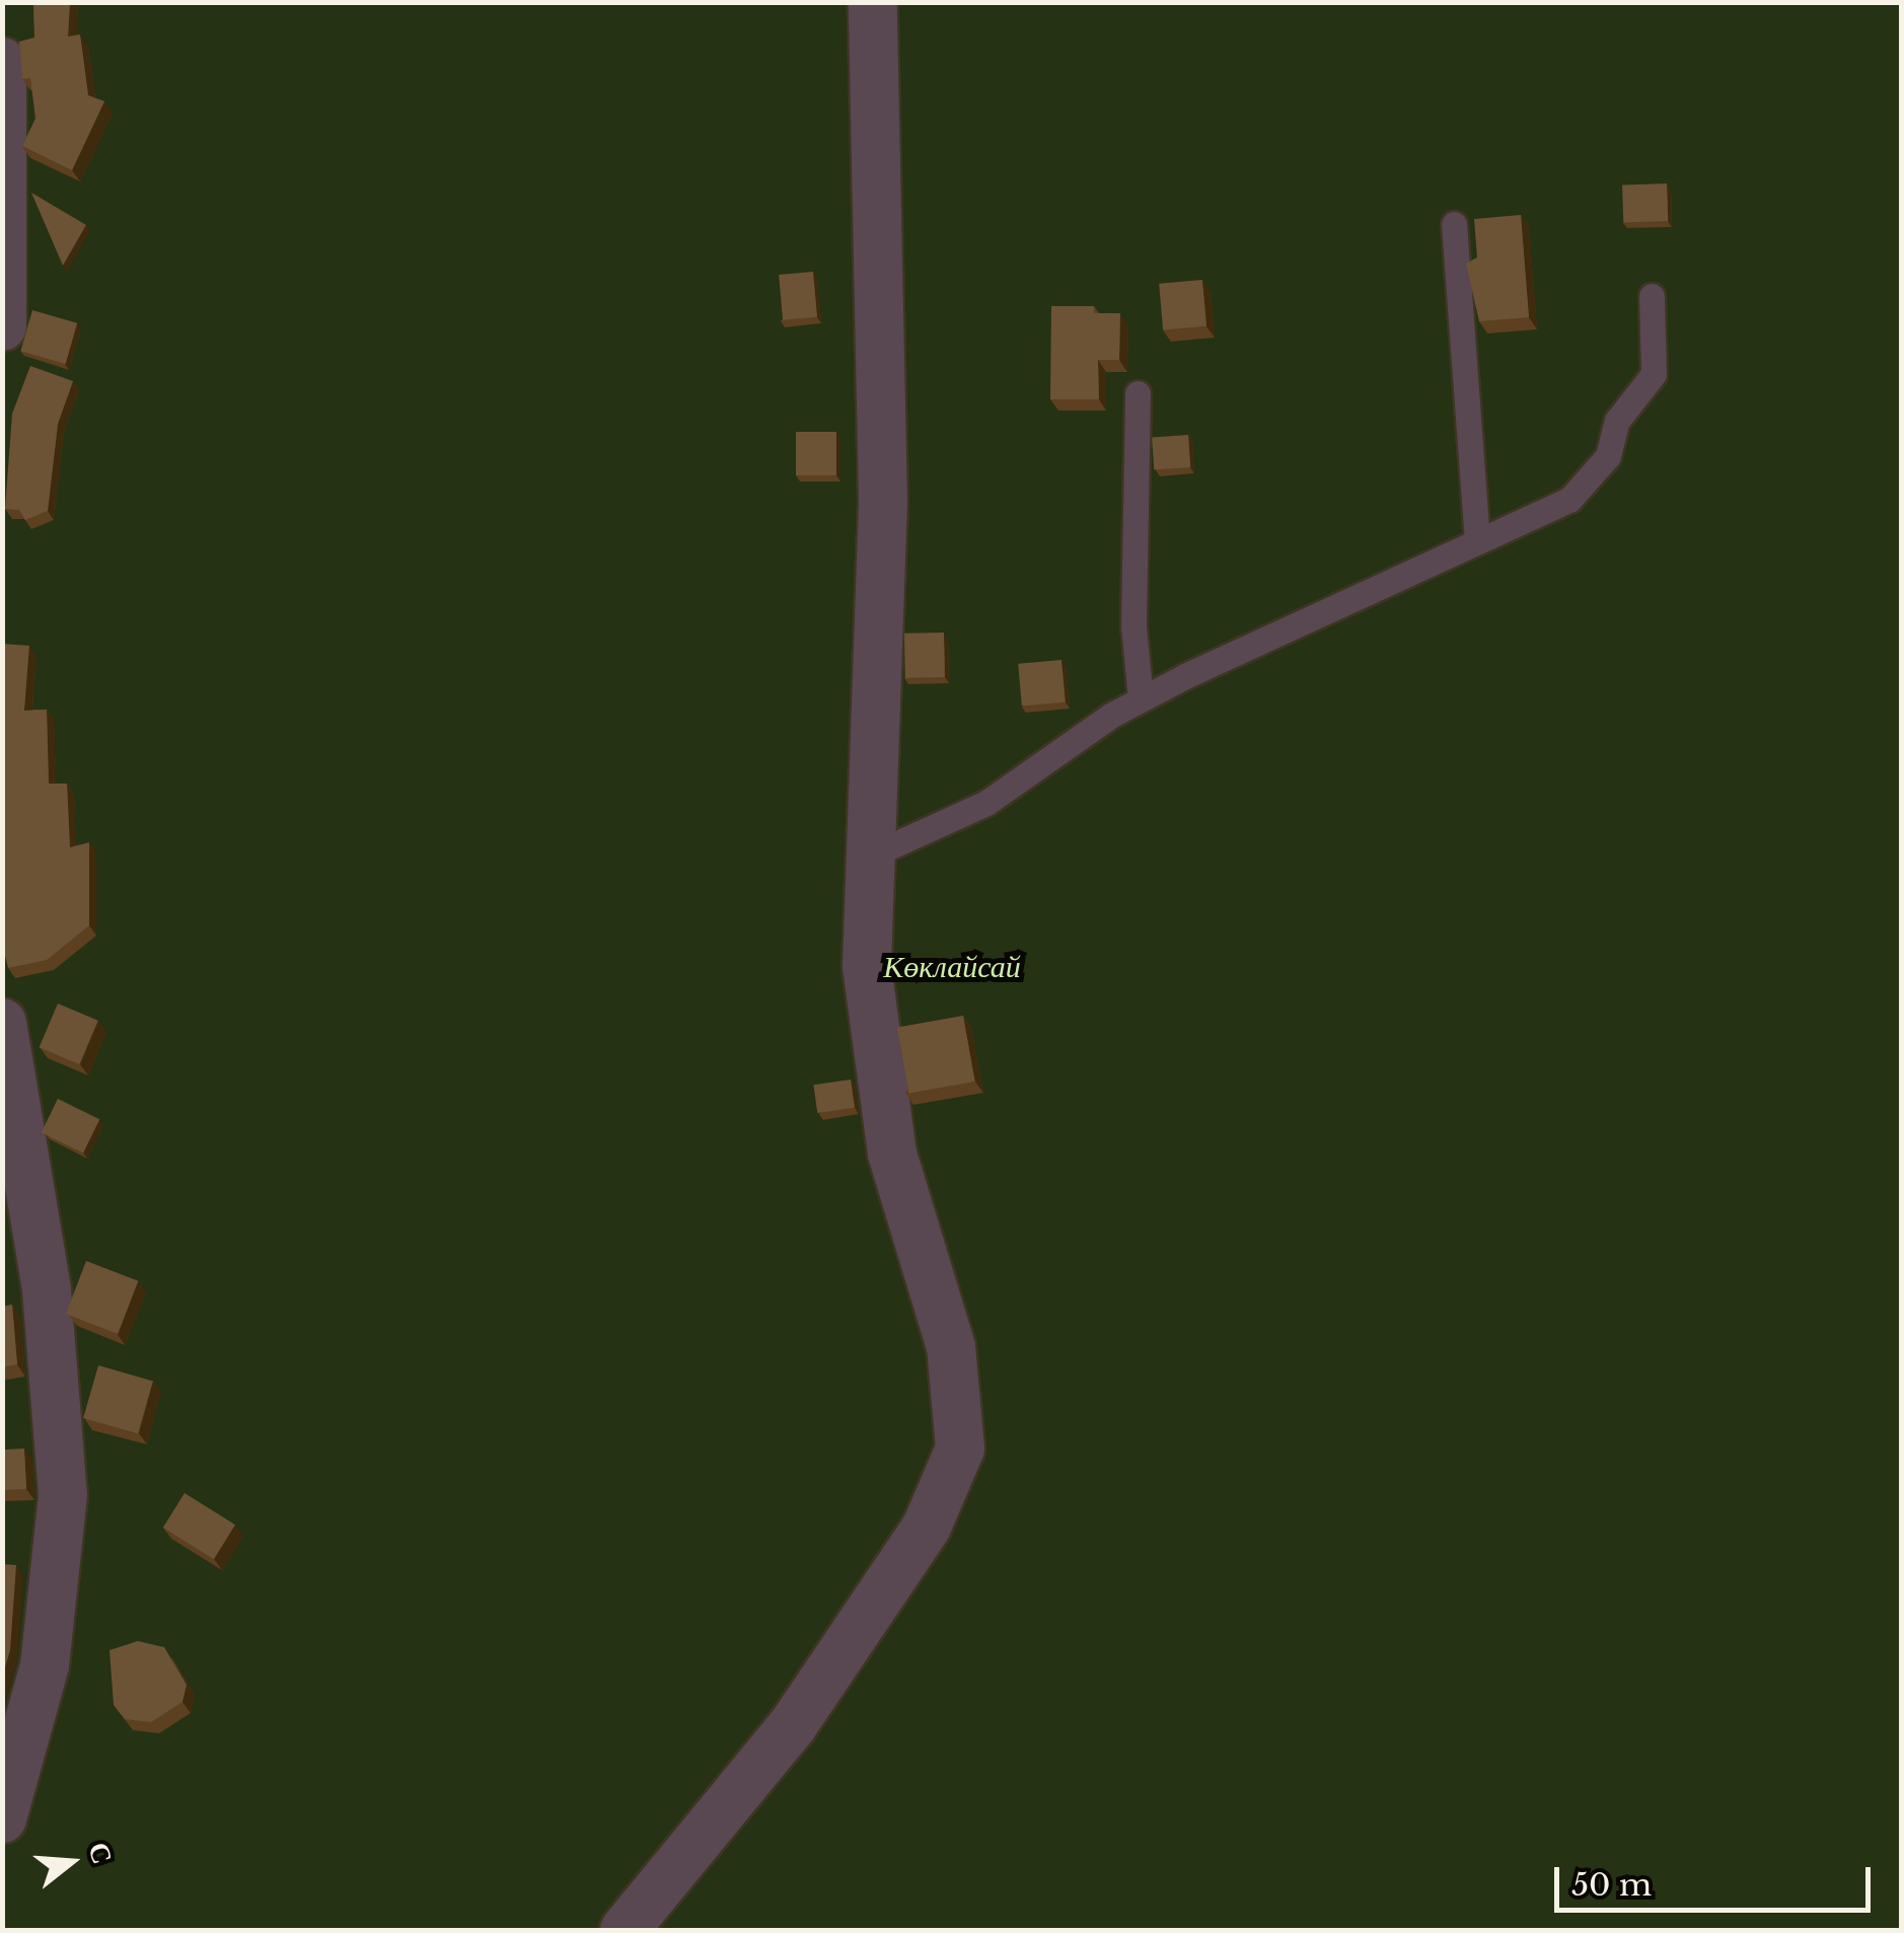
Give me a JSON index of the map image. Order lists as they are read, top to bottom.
{
  "parks": ["Көклайсай"],
  "scale_bar": "50 m",
  "north": "right"
}
